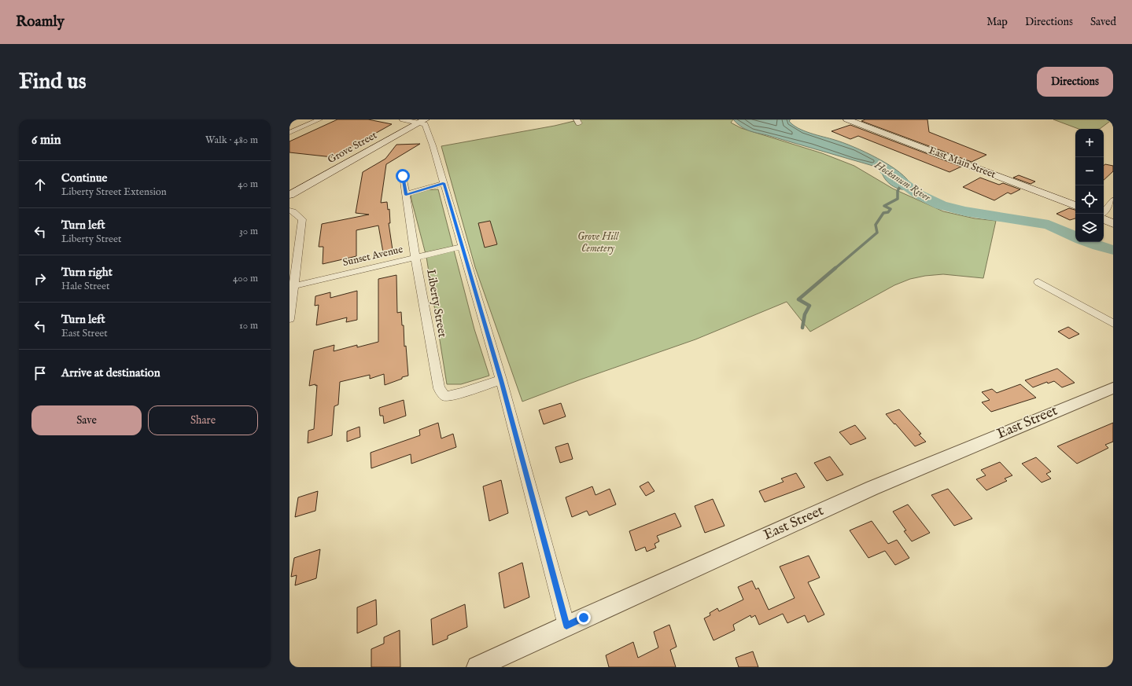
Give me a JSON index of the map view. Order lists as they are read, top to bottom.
{
  "streets": {
    "main road": ["Grove Street", "East Main Street"],
    "street": ["Sunset Avenue", "Liberty Street", "East Street"]
  },
  "crossings": [
    ["Sunset Avenue", "Liberty Street"]
  ],
  "water": ["Hockanum River"],
  "parks": ["Grove Hill Cemetery"],
  "page": {
    "header": "Roamly",
    "nav": ["Map", "Directions", "Saved"],
    "buttons": [
      "Directions",
      ["Save", "Share"]
    ],
    "title": "Find us",
    "heading": ["6 min", "Walk · 480 m"],
    "map_buttons": ["+", "−"],
    "list": [
      ["Continue", "Liberty Street Extension", "40 m"],
      ["Turn left", "Liberty Street", "30 m"],
      ["Turn right", "Hale Street", "400 m"],
      ["Turn left", "East Street", "10 m"],
      "Arrive at destination"
    ]
  }
}
